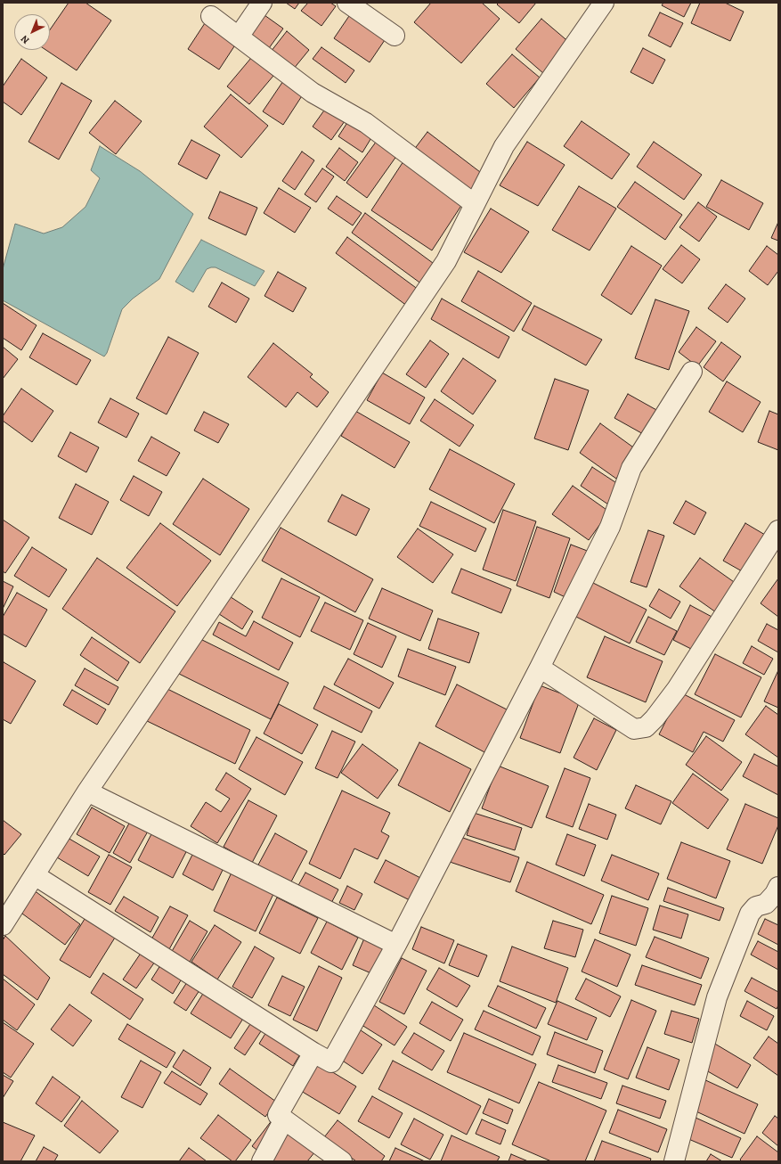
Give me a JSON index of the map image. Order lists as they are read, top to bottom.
{
  "north": "bottom left"
}
